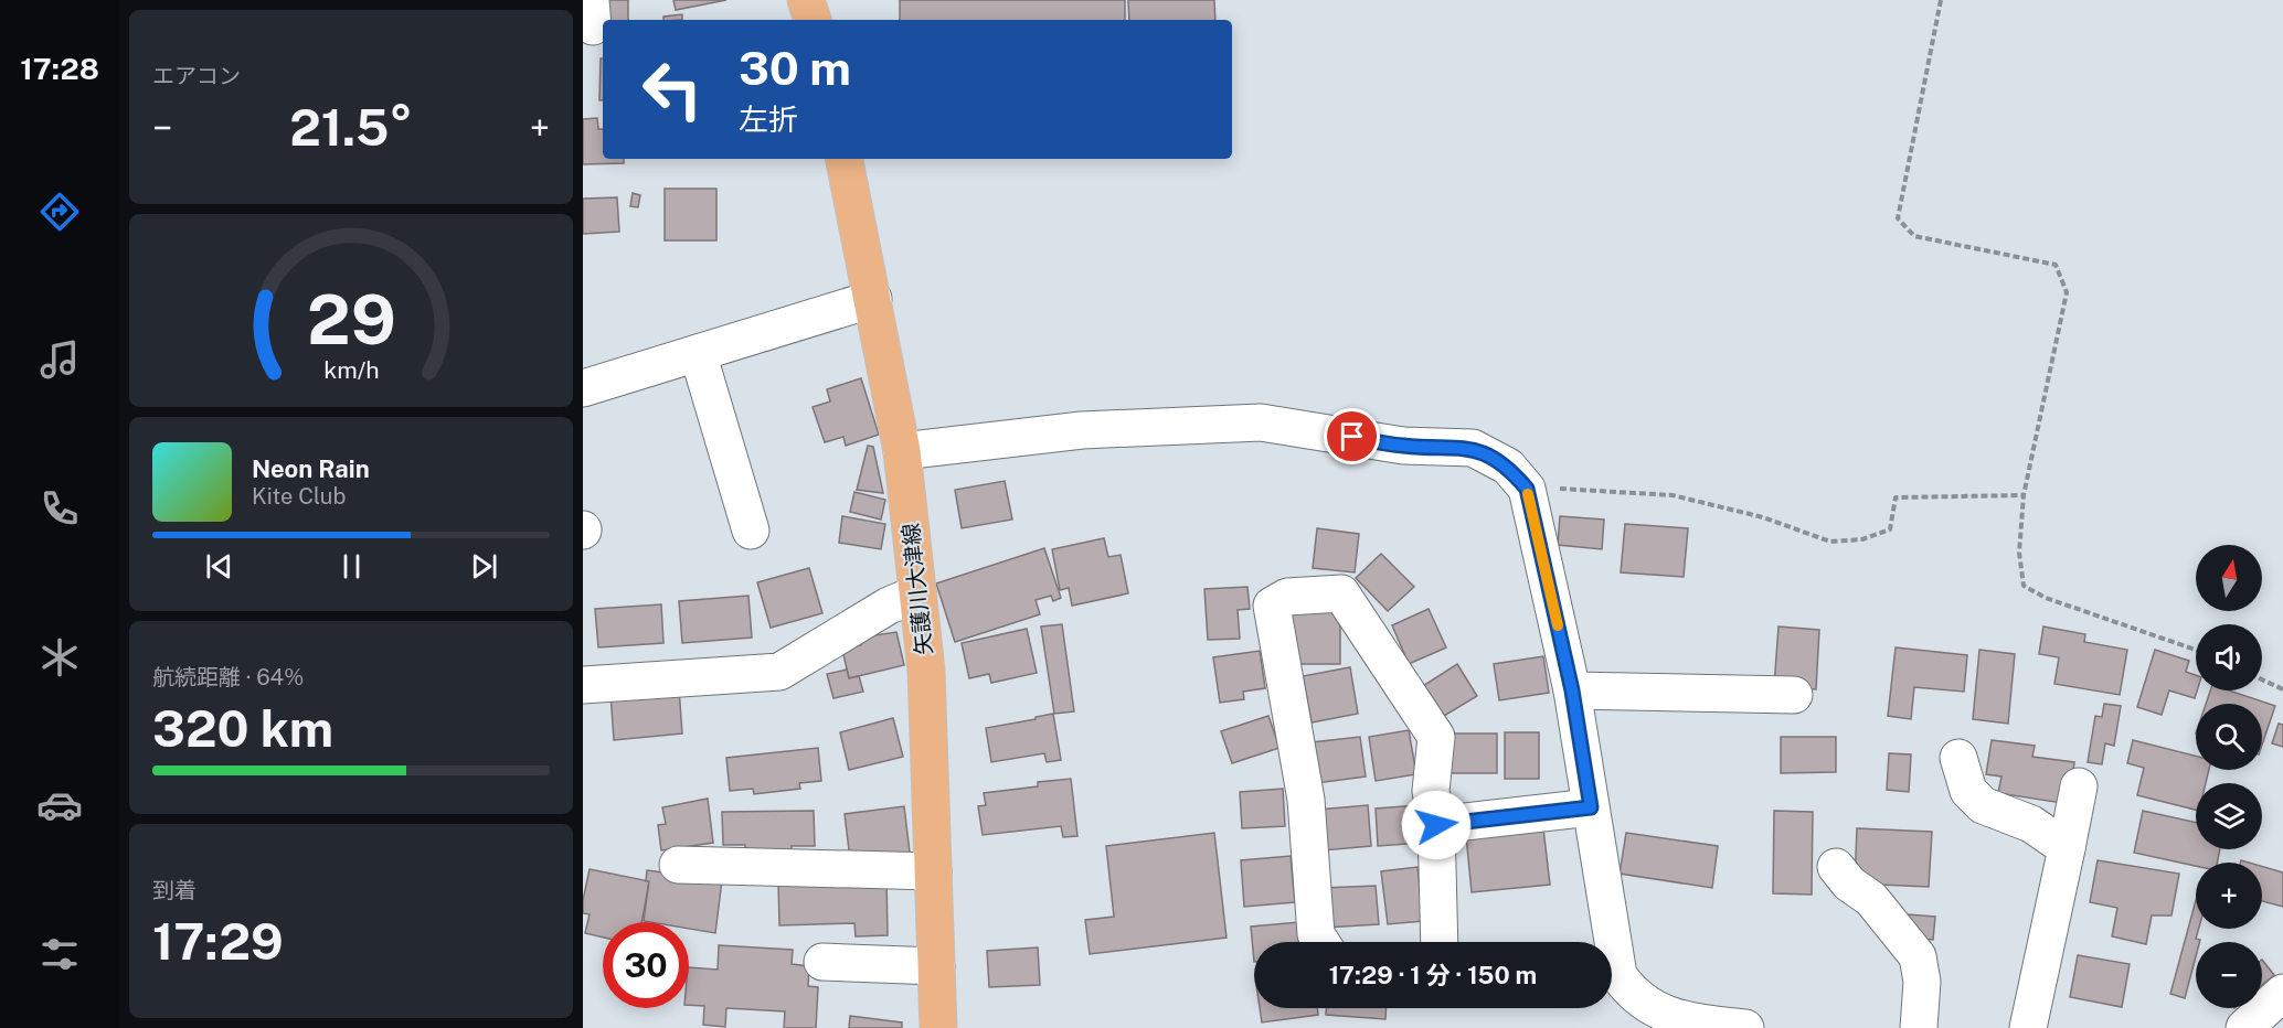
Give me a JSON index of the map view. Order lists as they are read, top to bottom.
{
  "streets": {
    "main road": ["矢護川大津線"]
  },
  "north": "top",
  "page": {
    "tabs": "17:28",
    "tile": [
      "エアコン",
      ["航続距離 · 64%", "320 km"],
      ["到着", "17:29"]
    ],
    "turn": ["30 m", "左折"],
    "heat": ["−", "21.5°", "+"],
    "song": ["Neon Rain", "Kite Club"],
    "map_buttons": ["+", "−"],
    "limit": "30",
    "trip": "17:29 · 1 分 · 150 m",
    "gauge": ["29", "km/h"]
  }
}
